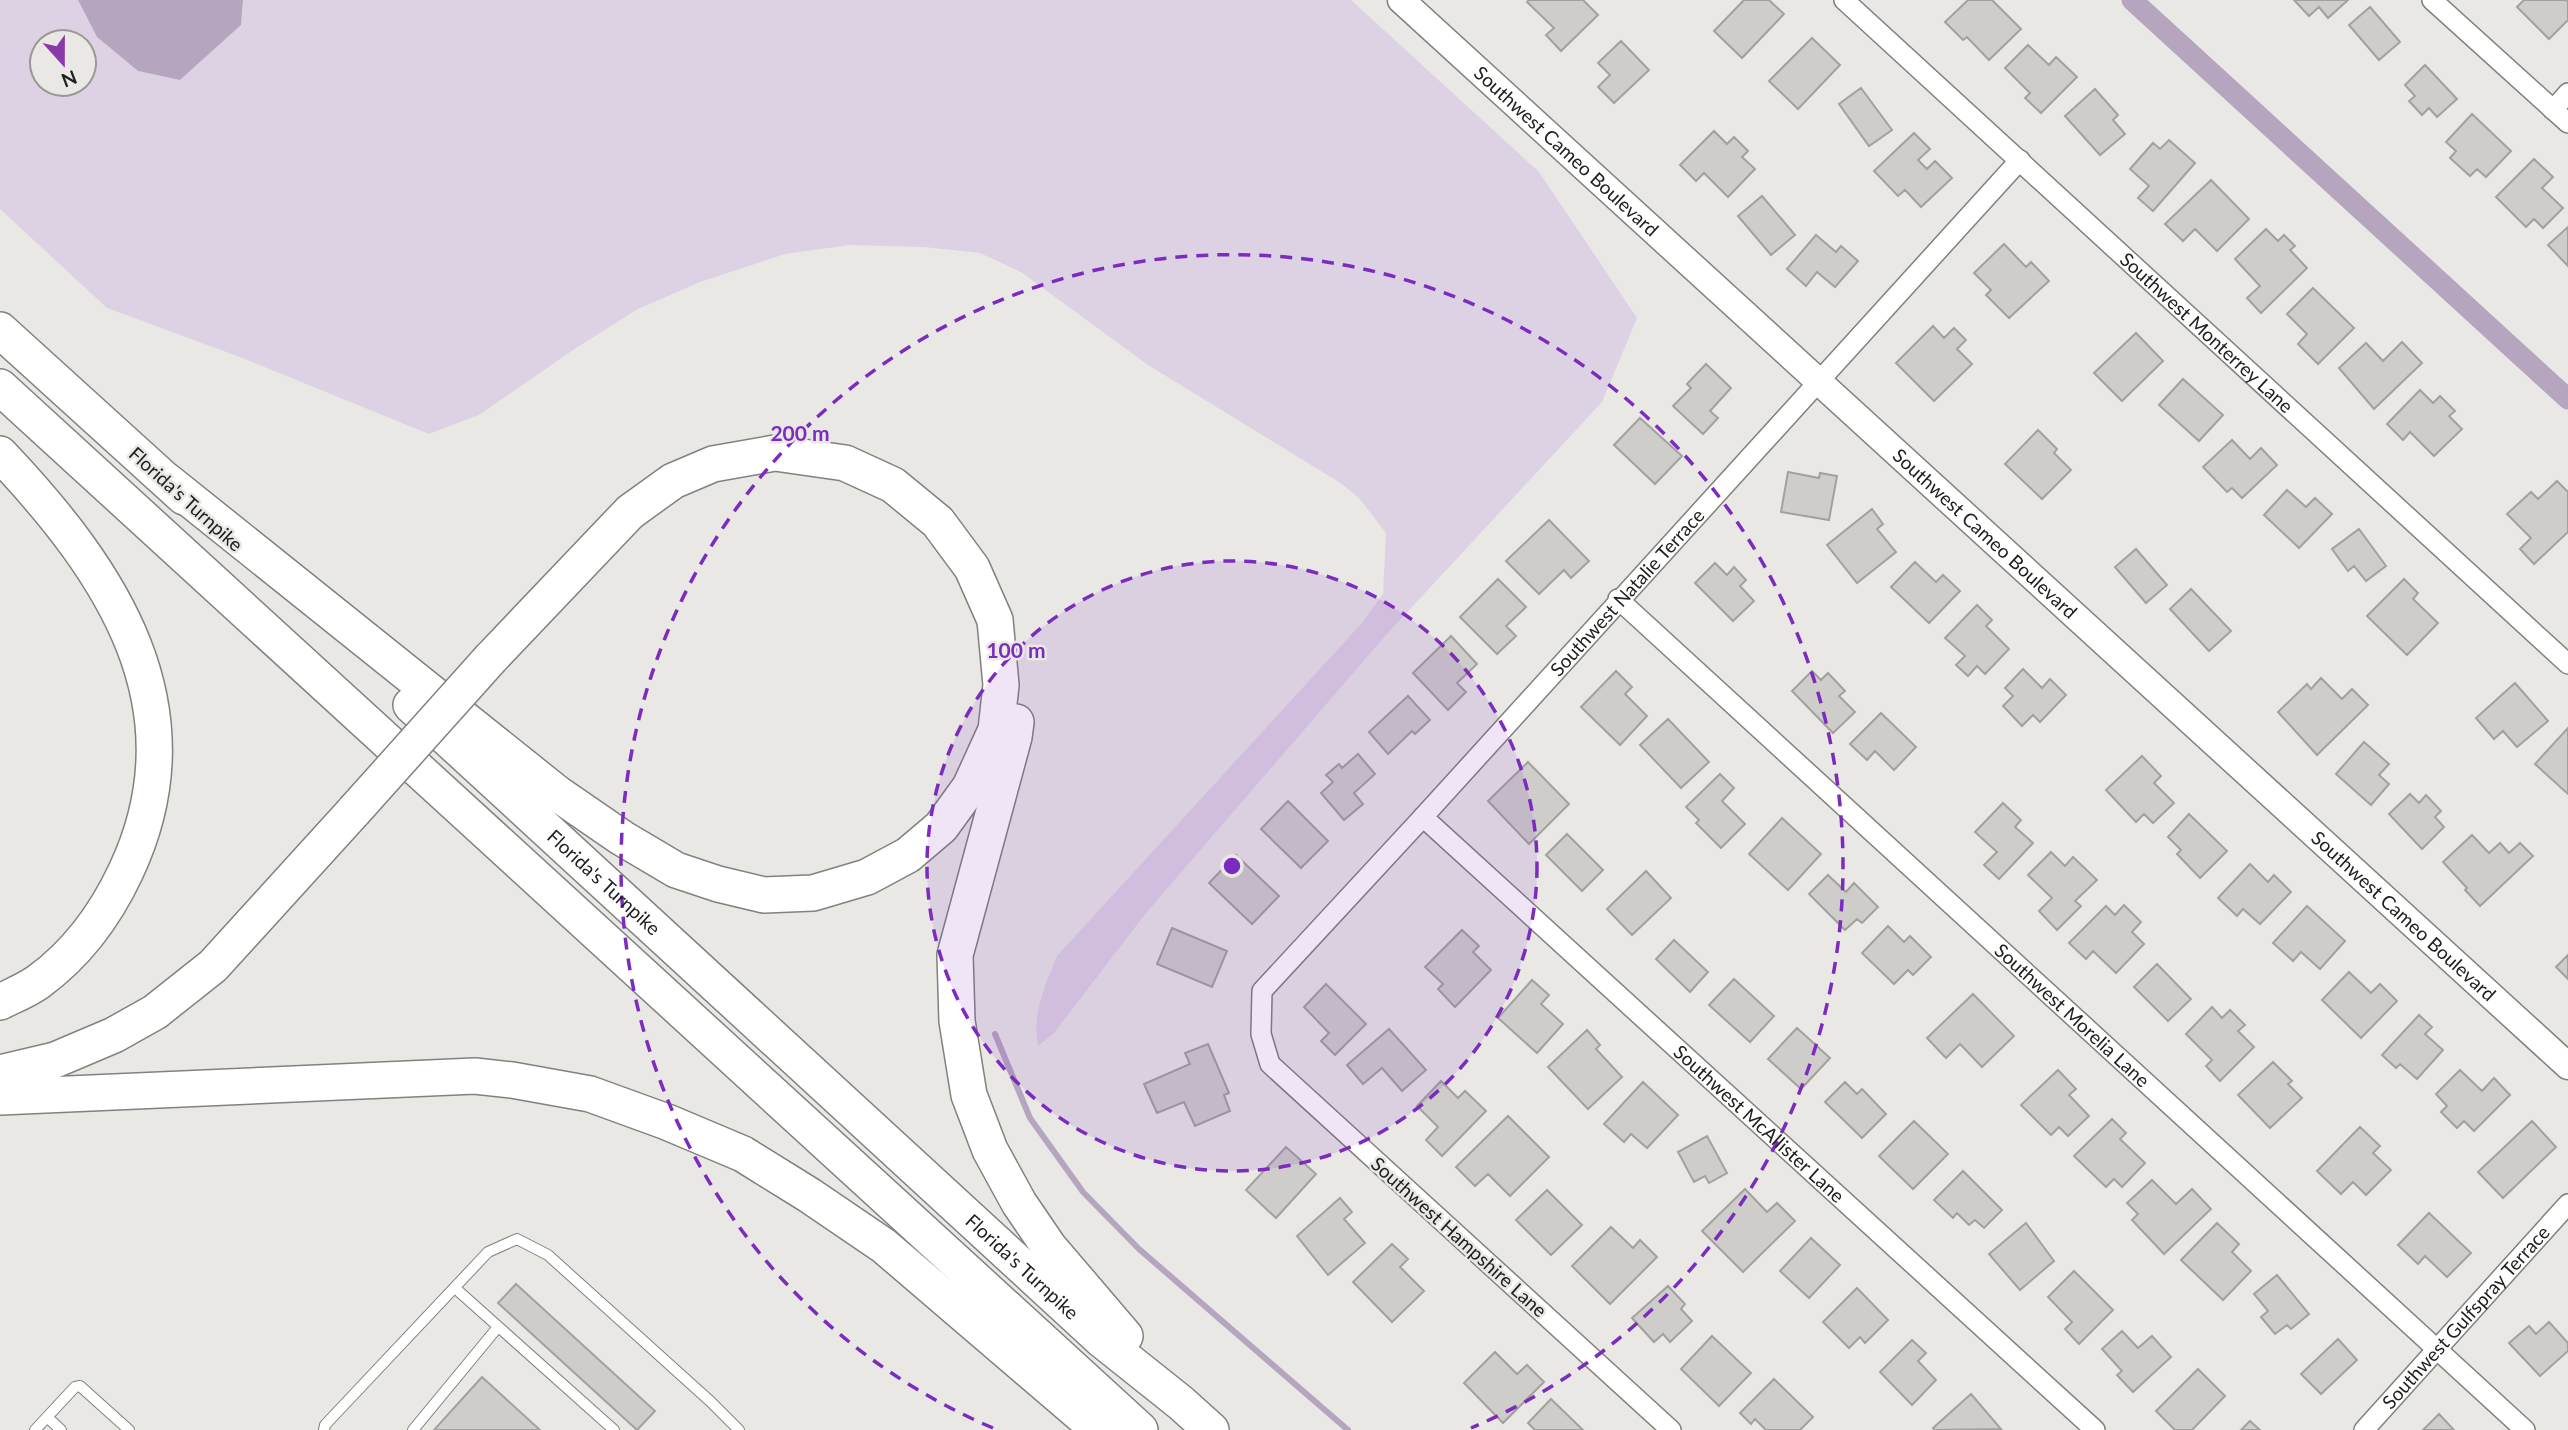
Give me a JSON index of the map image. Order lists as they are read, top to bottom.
{
  "streets": {
    "highway": ["Florida's Turnpike"],
    "street": [
      "Southwest Cameo Boulevard",
      "Southwest Monterrey Lane",
      "Southwest Natalie Terrace",
      "Southwest Morelia Lane",
      "Southwest McAllister Lane",
      "Southwest Hampshire Lane",
      "Southwest Gulfspray Terrace"
    ]
  },
  "crossings": [
    ["Southwest Cameo Boulevard", "Southwest Natalie Terrace"],
    ["Southwest Monterrey Lane", "Southwest Natalie Terrace"],
    ["Southwest Natalie Terrace", "Southwest Morelia Lane"],
    ["Southwest Natalie Terrace", "Southwest McAllister Lane"],
    ["Southwest Natalie Terrace", "Southwest Hampshire Lane"],
    ["Southwest Morelia Lane", "Southwest Gulfspray Terrace"]
  ],
  "north": "bottom",
  "rings": ["200 m", "100 m"]
}
